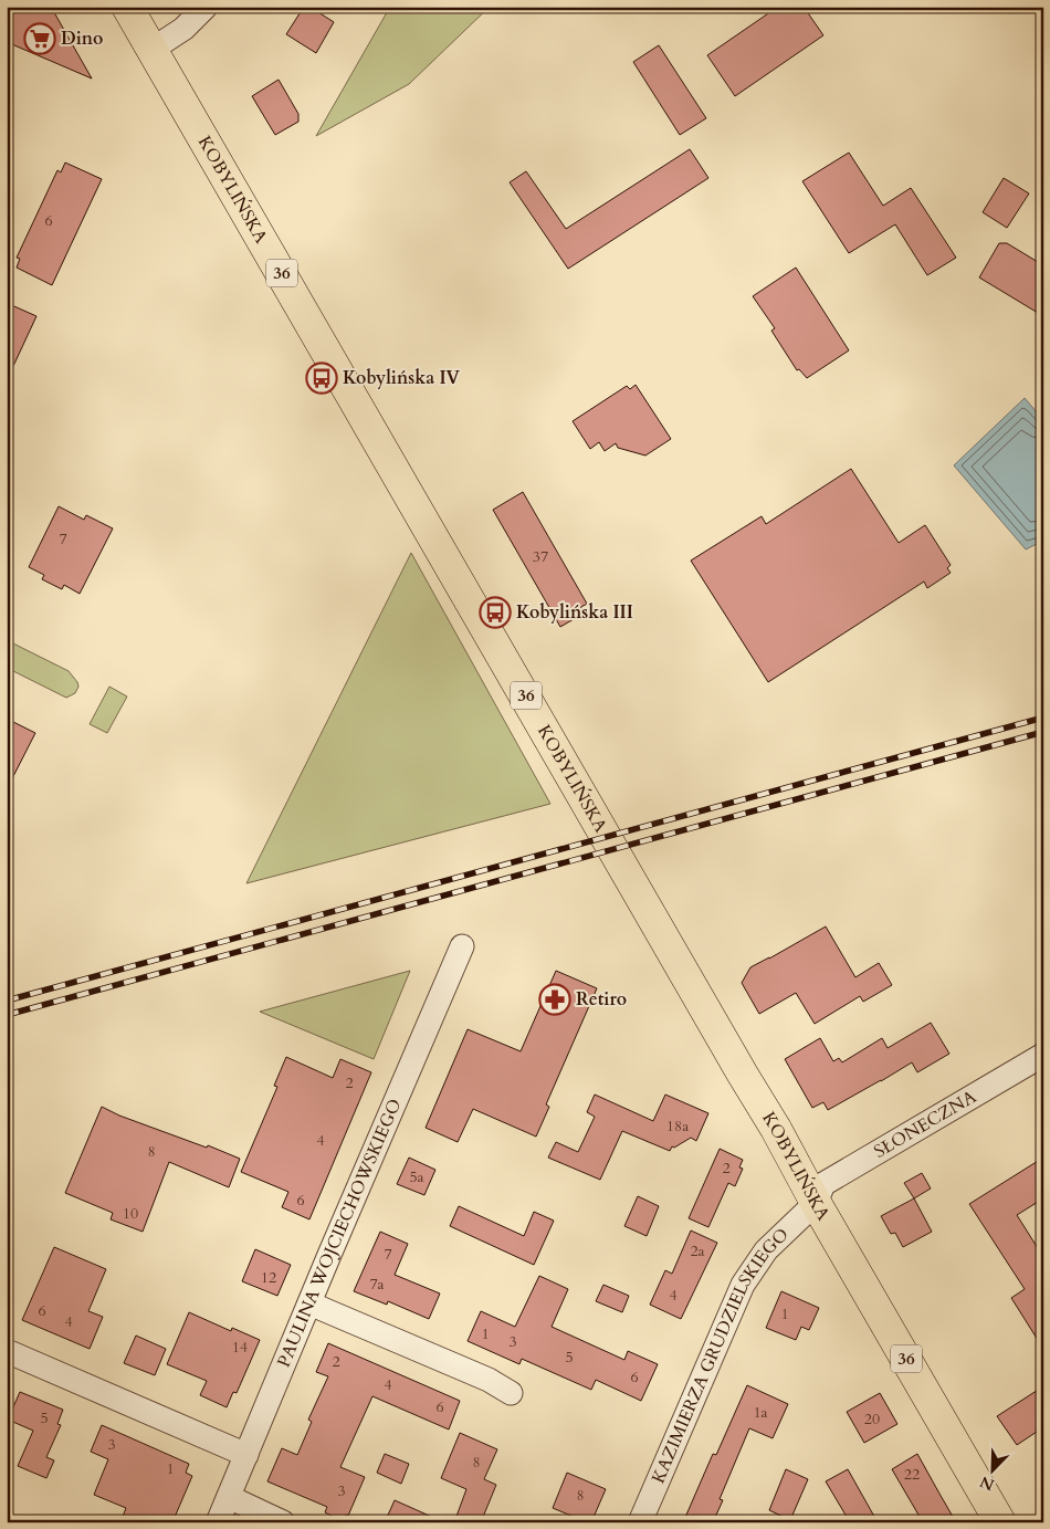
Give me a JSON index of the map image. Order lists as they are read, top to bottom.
{
  "streets": {
    "main road": ["KOBYLIŃSKA", "36"],
    "street": ["SŁONECZNA", "PAULINA WOJCIECHOWSKIEGO", "KAZIMIERZA GRUDZIELSKIEGO"]
  },
  "crossings": [
    ["KOBYLIŃSKA", "SŁONECZNA"],
    ["KOBYLIŃSKA", "KAZIMIERZA GRUDZIELSKIEGO"],
    ["SŁONECZNA", "KAZIMIERZA GRUDZIELSKIEGO"]
  ],
  "places": {
    "supermarket": ["Dino"],
    "bus stop": ["Kobylińska IV", "Kobylińska III"],
    "pharmacy": ["Retiro"]
  },
  "house_numbers": [
    "6",
    "7",
    "37",
    "2",
    "18a",
    "4",
    "8",
    "2",
    "5a",
    "6",
    "10",
    "2a",
    "7",
    "12",
    "7a",
    "4",
    "6",
    "1",
    "4",
    "1",
    "3",
    "14",
    "5",
    "2",
    "6",
    "4",
    "6",
    "1a",
    "5",
    "20",
    "3",
    "8",
    "1",
    "22",
    "3",
    "8"
  ],
  "north": "bottom left"
}
